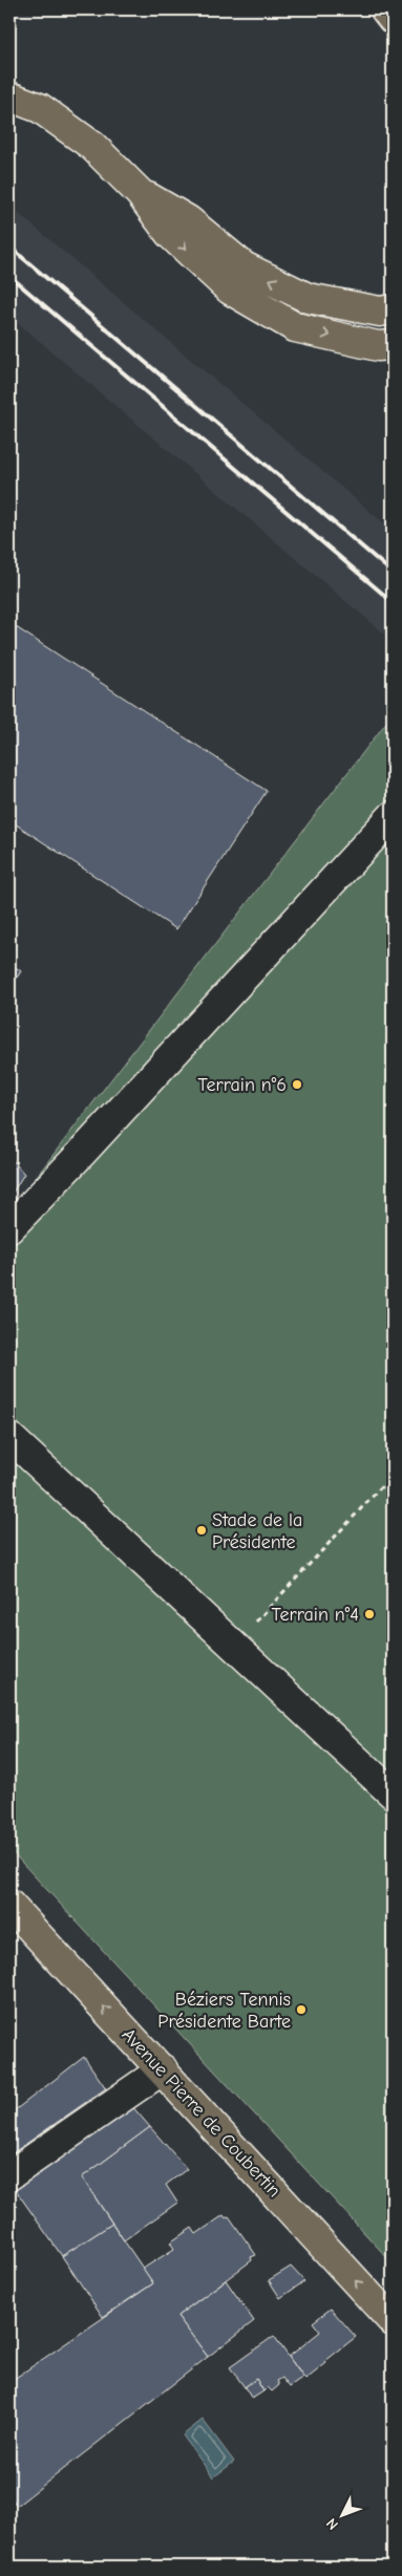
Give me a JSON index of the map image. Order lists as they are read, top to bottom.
{
  "streets": {
    "main road": ["Avenue Pierre de Coubertin"]
  },
  "one_way": ["Avenue Pierre de Coubertin"],
  "places": [
    "Terrain n°6",
    "Stade de la Présidente",
    "Terrain n°4",
    "Béziers Tennis Présidente Barte"
  ],
  "north": "bottom left"
}
